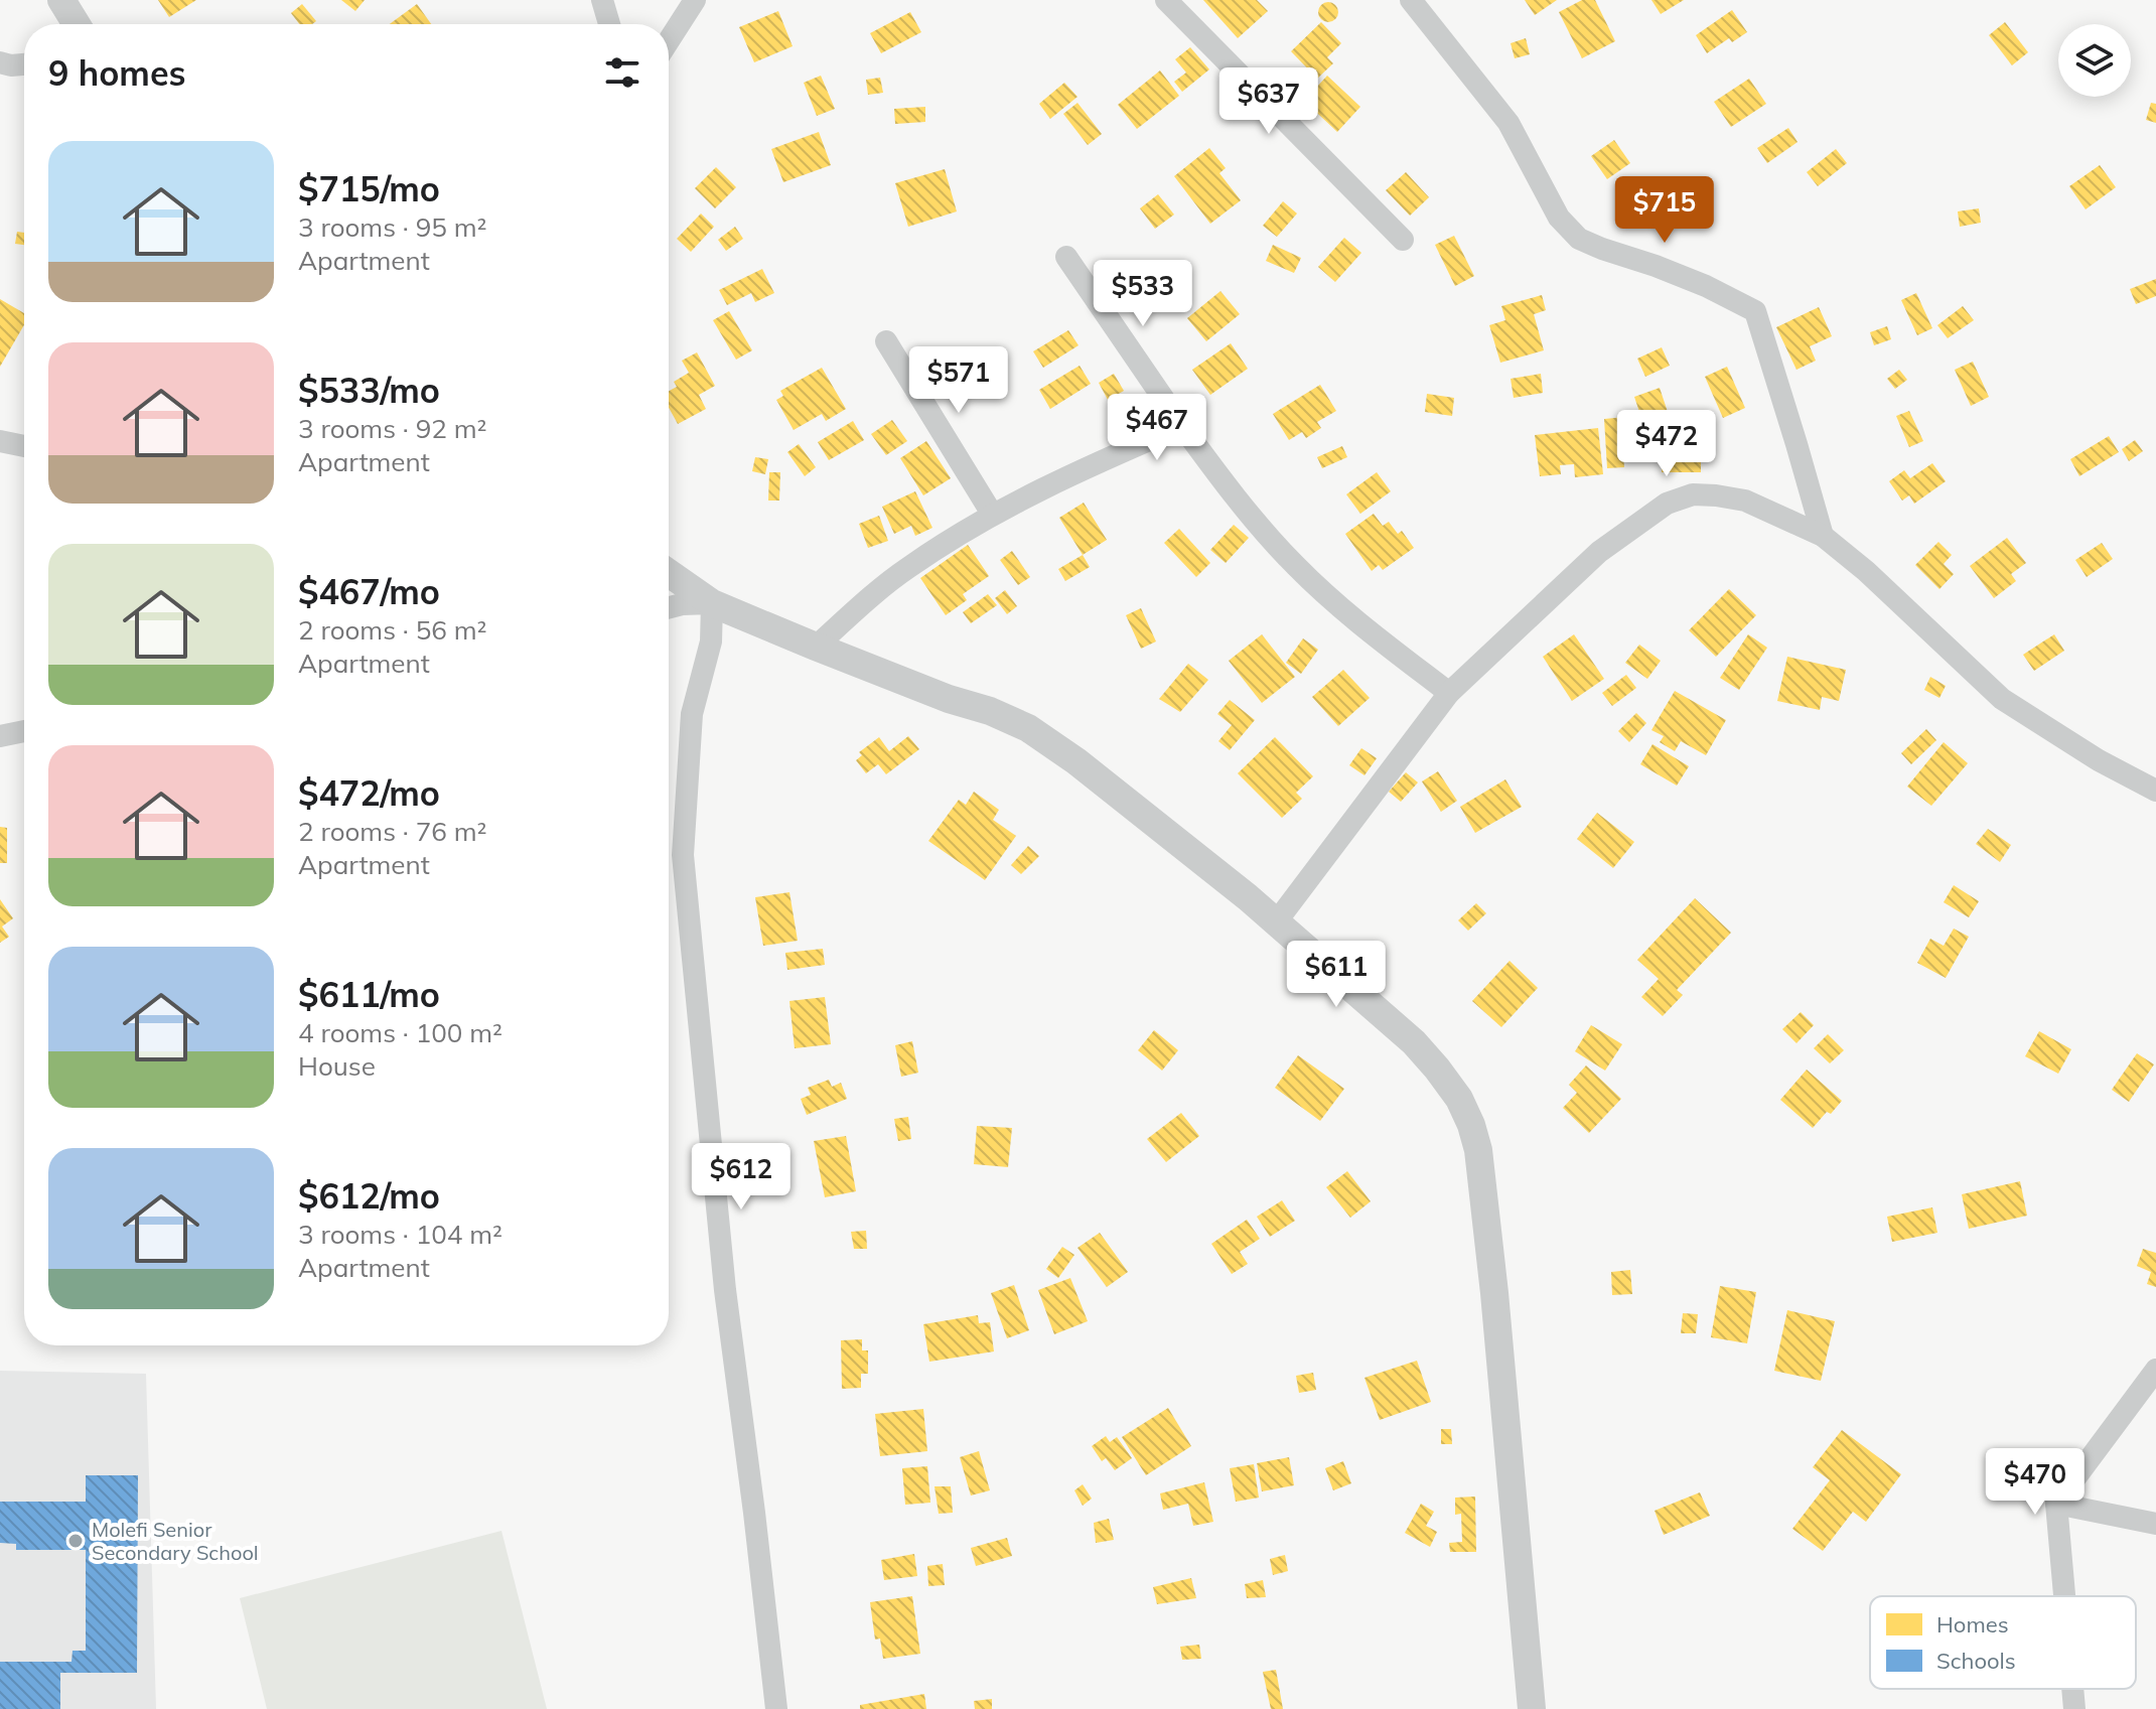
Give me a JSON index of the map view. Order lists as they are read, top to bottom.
{
  "places": ["Molefi Senior Secondary School"],
  "legend": ["Homes", "Schools"],
  "page": {
    "heading": "9 homes",
    "price": [
      "$637",
      "$715",
      "$533",
      "$571",
      "$467",
      "$472",
      "$611",
      "$612",
      "$470"
    ],
    "list": [
      {
        "name": "$715/mo",
        "note": "3 rooms · 95 m² · Apartment"
      },
      {
        "name": "$533/mo",
        "note": "3 rooms · 92 m² · Apartment"
      },
      {
        "name": "$467/mo",
        "note": "2 rooms · 56 m² · Apartment"
      },
      {
        "name": "$472/mo",
        "note": "2 rooms · 76 m² · Apartment"
      },
      {
        "name": "$611/mo",
        "note": "4 rooms · 100 m² · House"
      },
      {
        "name": "$612/mo",
        "note": "3 rooms · 104 m² · Apartment"
      }
    ]
  }
}
